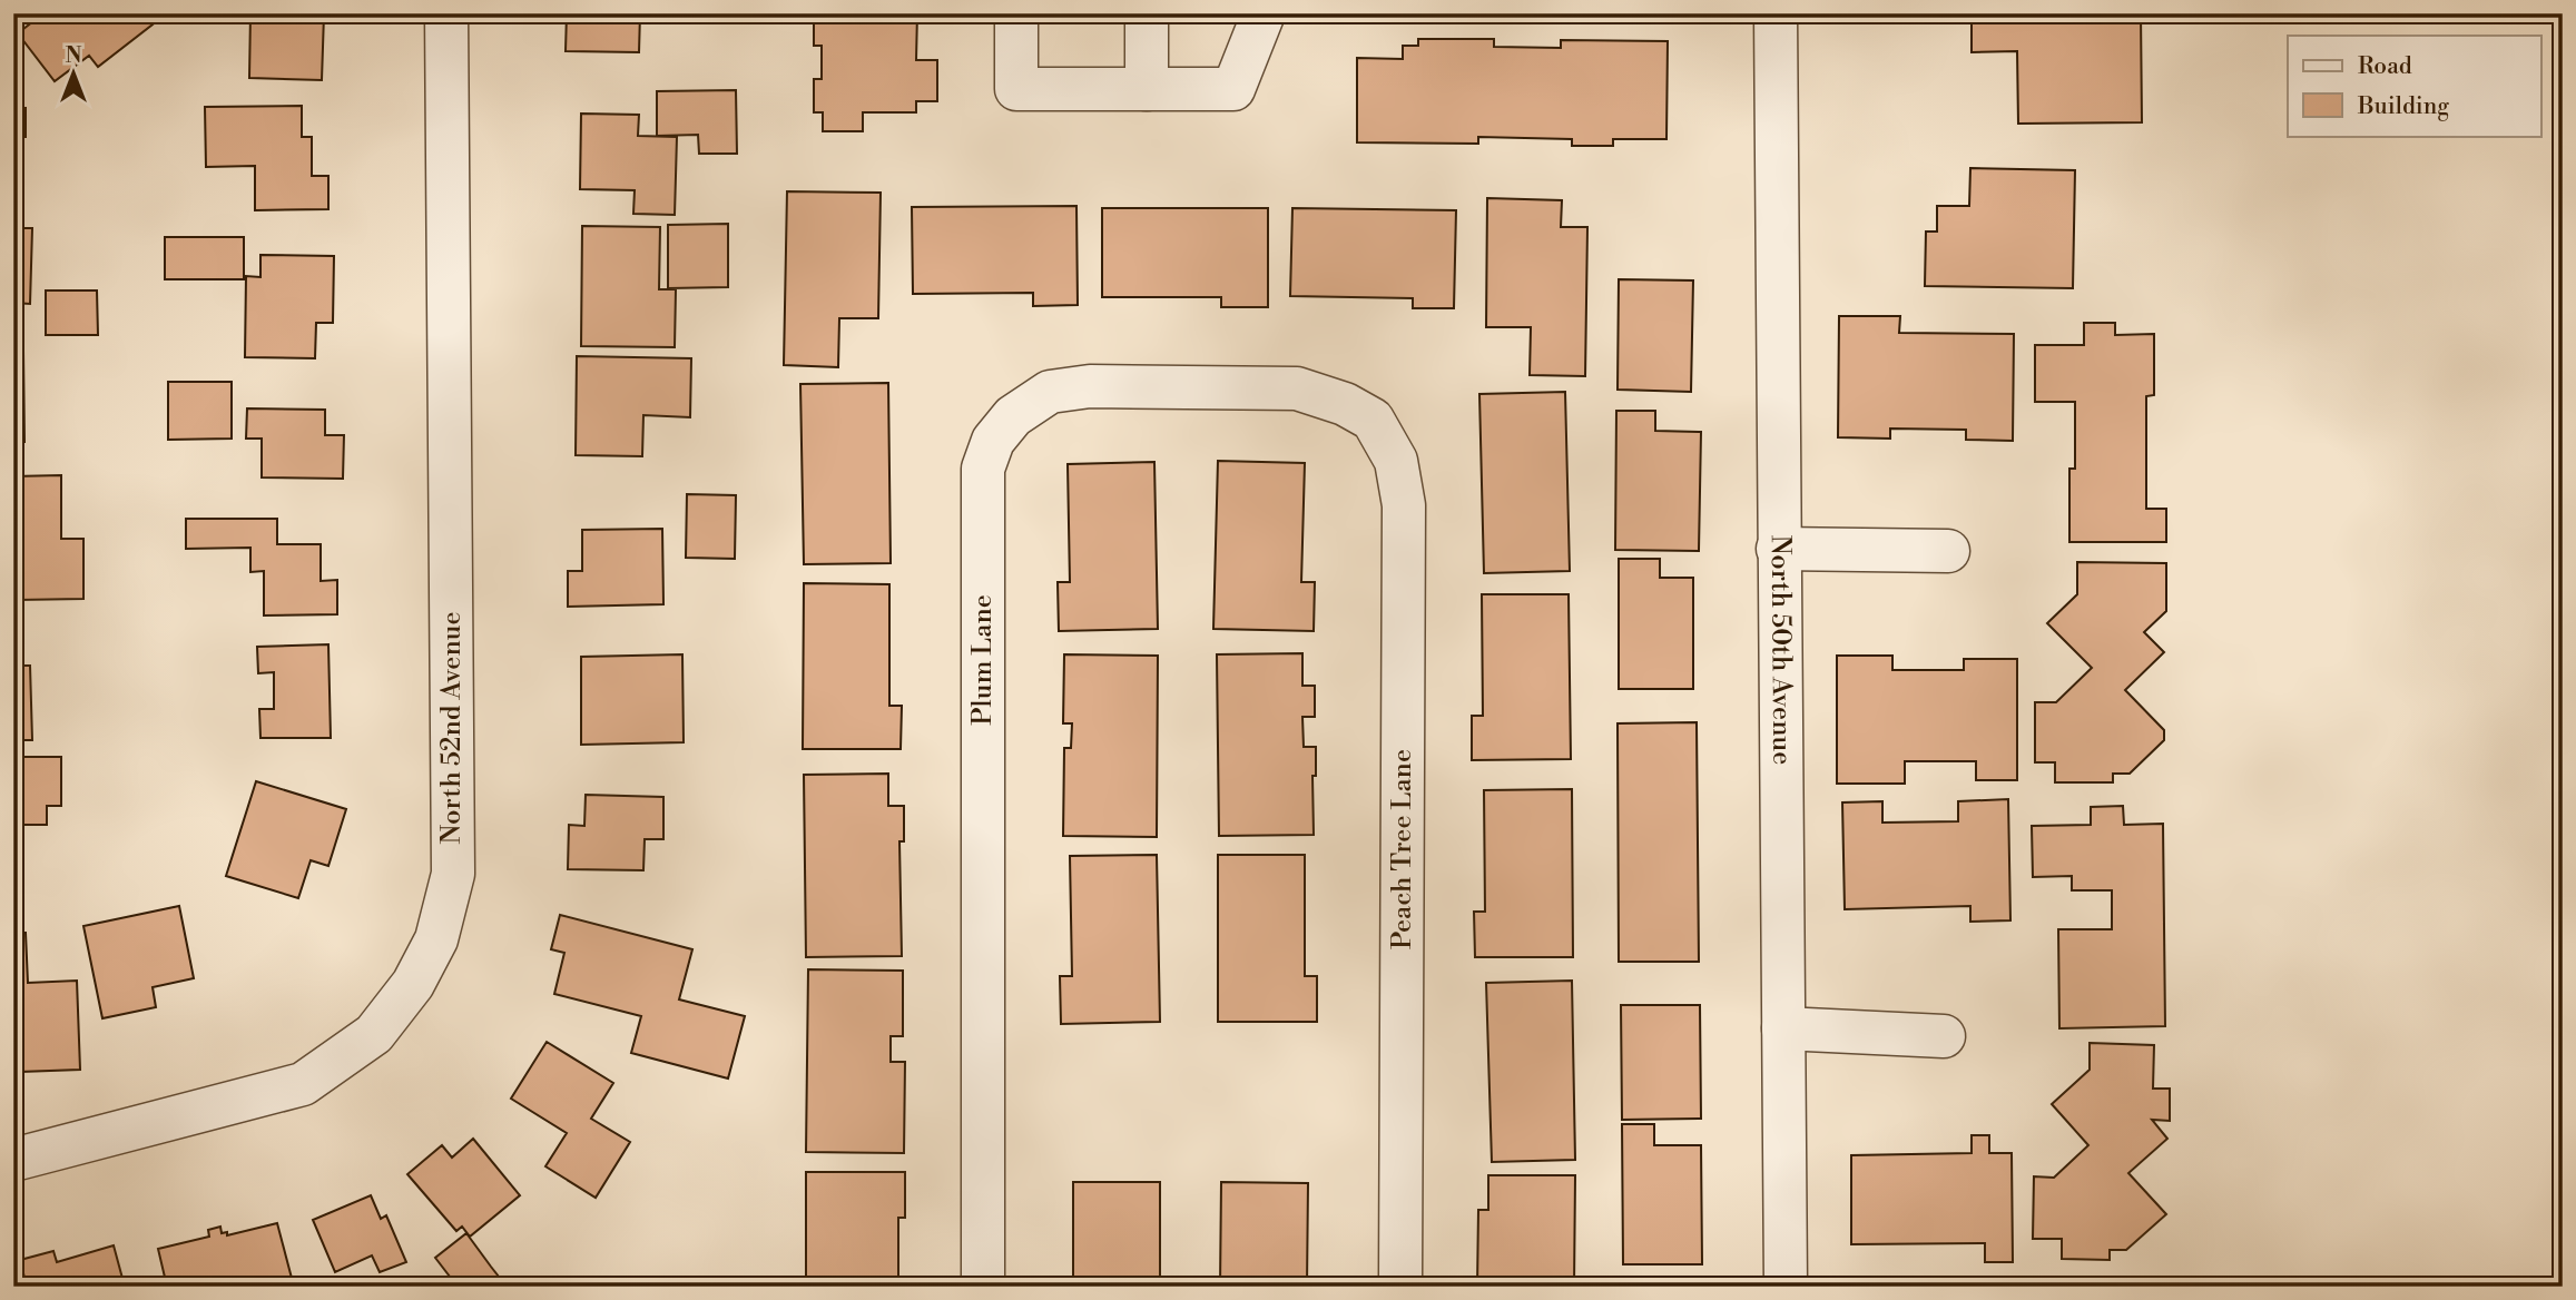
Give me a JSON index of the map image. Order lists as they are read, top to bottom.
{
  "streets": {
    "street": [
      "North 50th Avenue",
      "Plum Lane",
      "North 52nd Avenue",
      "Peach Tree Lane"
    ]
  },
  "crossings": [
    ["Plum Lane", "Peach Tree Lane"]
  ],
  "legend": ["Road", "Building"],
  "north": "top"
}
